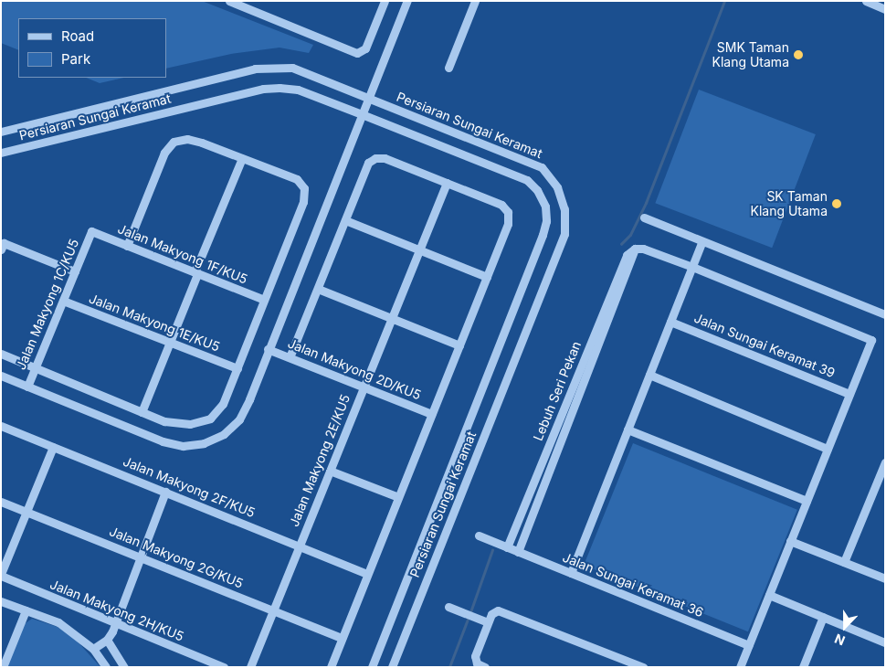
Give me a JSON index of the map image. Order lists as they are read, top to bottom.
{
  "streets": {
    "street": [
      "Persiaran Sungai Keramat",
      "Jalan Makyong 1F/KU5",
      "Jalan Makyong 1C/KU5",
      "Jalan Makyong 1E/KU5",
      "Jalan Sungai Keramat 39",
      "Jalan Makyong 2D/KU5",
      "Lebuh Seri Pekan",
      "Jalan Makyong 2E/KU5",
      "Jalan Makyong 2F/KU5",
      "Jalan Makyong 2G/KU5",
      "Jalan Sungai Keramat 36",
      "Jalan Makyong 2H/KU5"
    ]
  },
  "crossings": [
    ["Jalan Makyong 1F/KU5", "Jalan Makyong 1C/KU5"],
    ["Jalan Makyong 1C/KU5", "Jalan Makyong 1E/KU5"],
    ["Jalan Makyong 2D/KU5", "Jalan Makyong 2E/KU5"],
    ["Lebuh Seri Pekan", "Jalan Sungai Keramat 36"],
    ["Jalan Makyong 2E/KU5", "Jalan Makyong 2F/KU5"],
    ["Jalan Makyong 2E/KU5", "Jalan Makyong 2G/KU5"]
  ],
  "places": ["SMK Taman Klang Utama", "SK Taman Klang Utama"],
  "legend": ["Road", "Park"],
  "north": "bottom"
}
